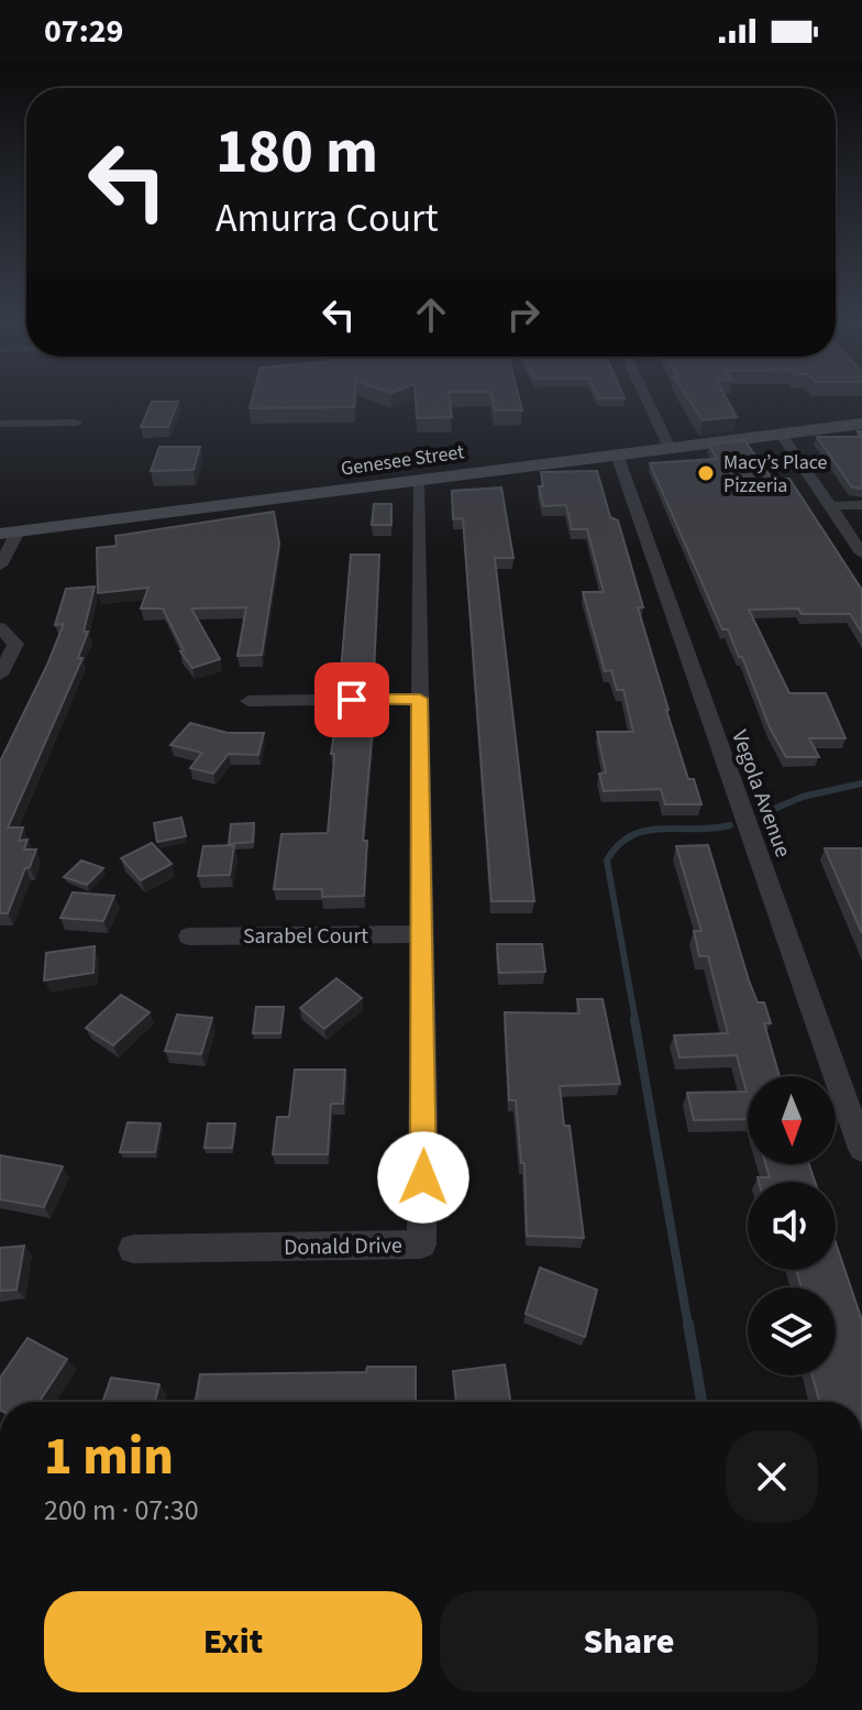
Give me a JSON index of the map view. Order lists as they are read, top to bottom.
{
  "streets": {
    "main road": ["Genesee Street"],
    "street": ["Vegola Avenue", "Sarabel Court", "Donald Drive"]
  },
  "crossings": [
    ["Genesee Street", "Vegola Avenue"],
    ["Genesee Street", "Donald Drive"],
    ["Sarabel Court", "Donald Drive"]
  ],
  "places": ["Macy’s Place Pizzeria"],
  "north": "bottom",
  "page": {
    "status": "07:29",
    "turn": ["180 m", "Amurra Court"],
    "heading": ["1 min", "200 m · 07:30"],
    "buttons": ["Exit", "Share"]
  }
}
